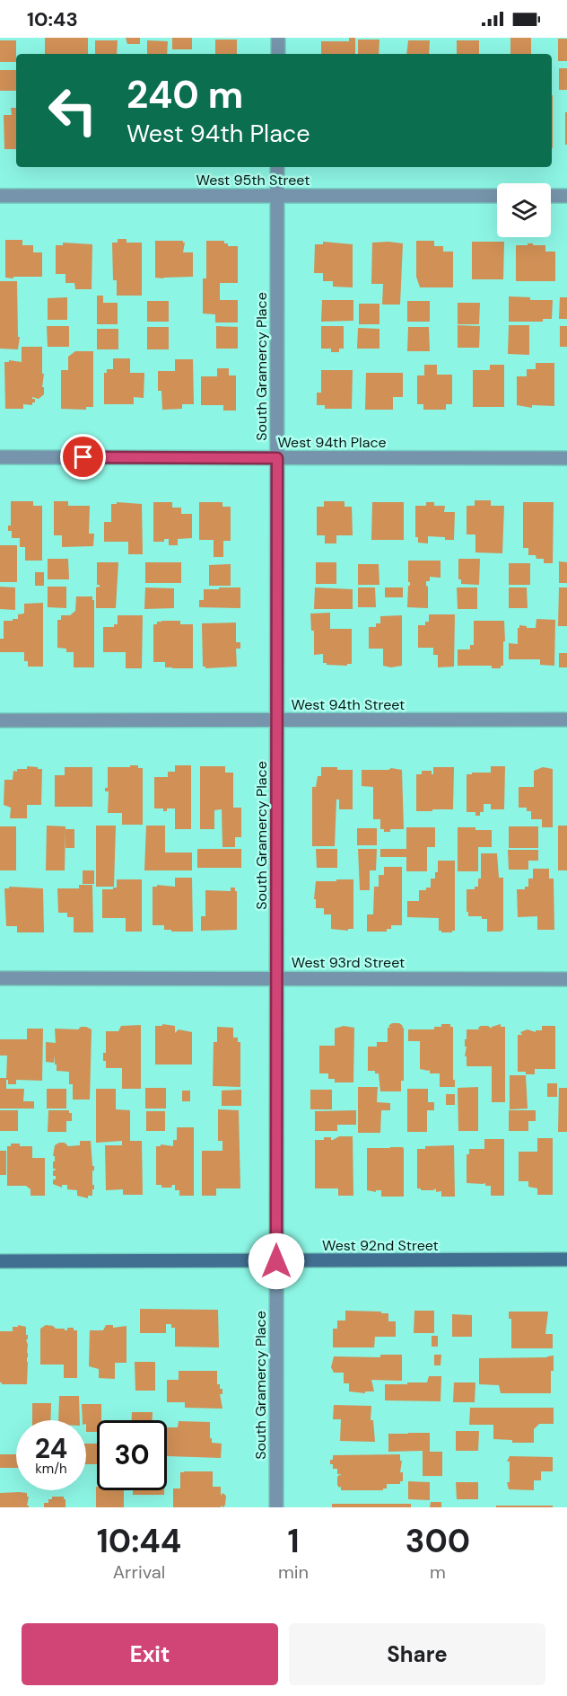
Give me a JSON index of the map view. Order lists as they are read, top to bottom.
{
  "streets": {
    "street": [
      "West 95th Street",
      "South Gramercy Place",
      "West 94th Place",
      "West 94th Street",
      "West 93rd Street",
      "West 92nd Street"
    ]
  },
  "crossings": [
    ["West 95th Street", "South Gramercy Place"],
    ["South Gramercy Place", "West 94th Place"],
    ["South Gramercy Place", "West 94th Street"],
    ["South Gramercy Place", "West 93rd Street"],
    ["South Gramercy Place", "West 92nd Street"]
  ],
  "page": {
    "status": "10:43",
    "turn": ["240 m", "West 94th Place"],
    "speed": "24 km/h",
    "limit": "30",
    "eta": [
      "10:44",
      "Arrival",
      "1",
      "min",
      "300",
      "m"
    ],
    "buttons": ["Exit", "Share"]
  }
}
